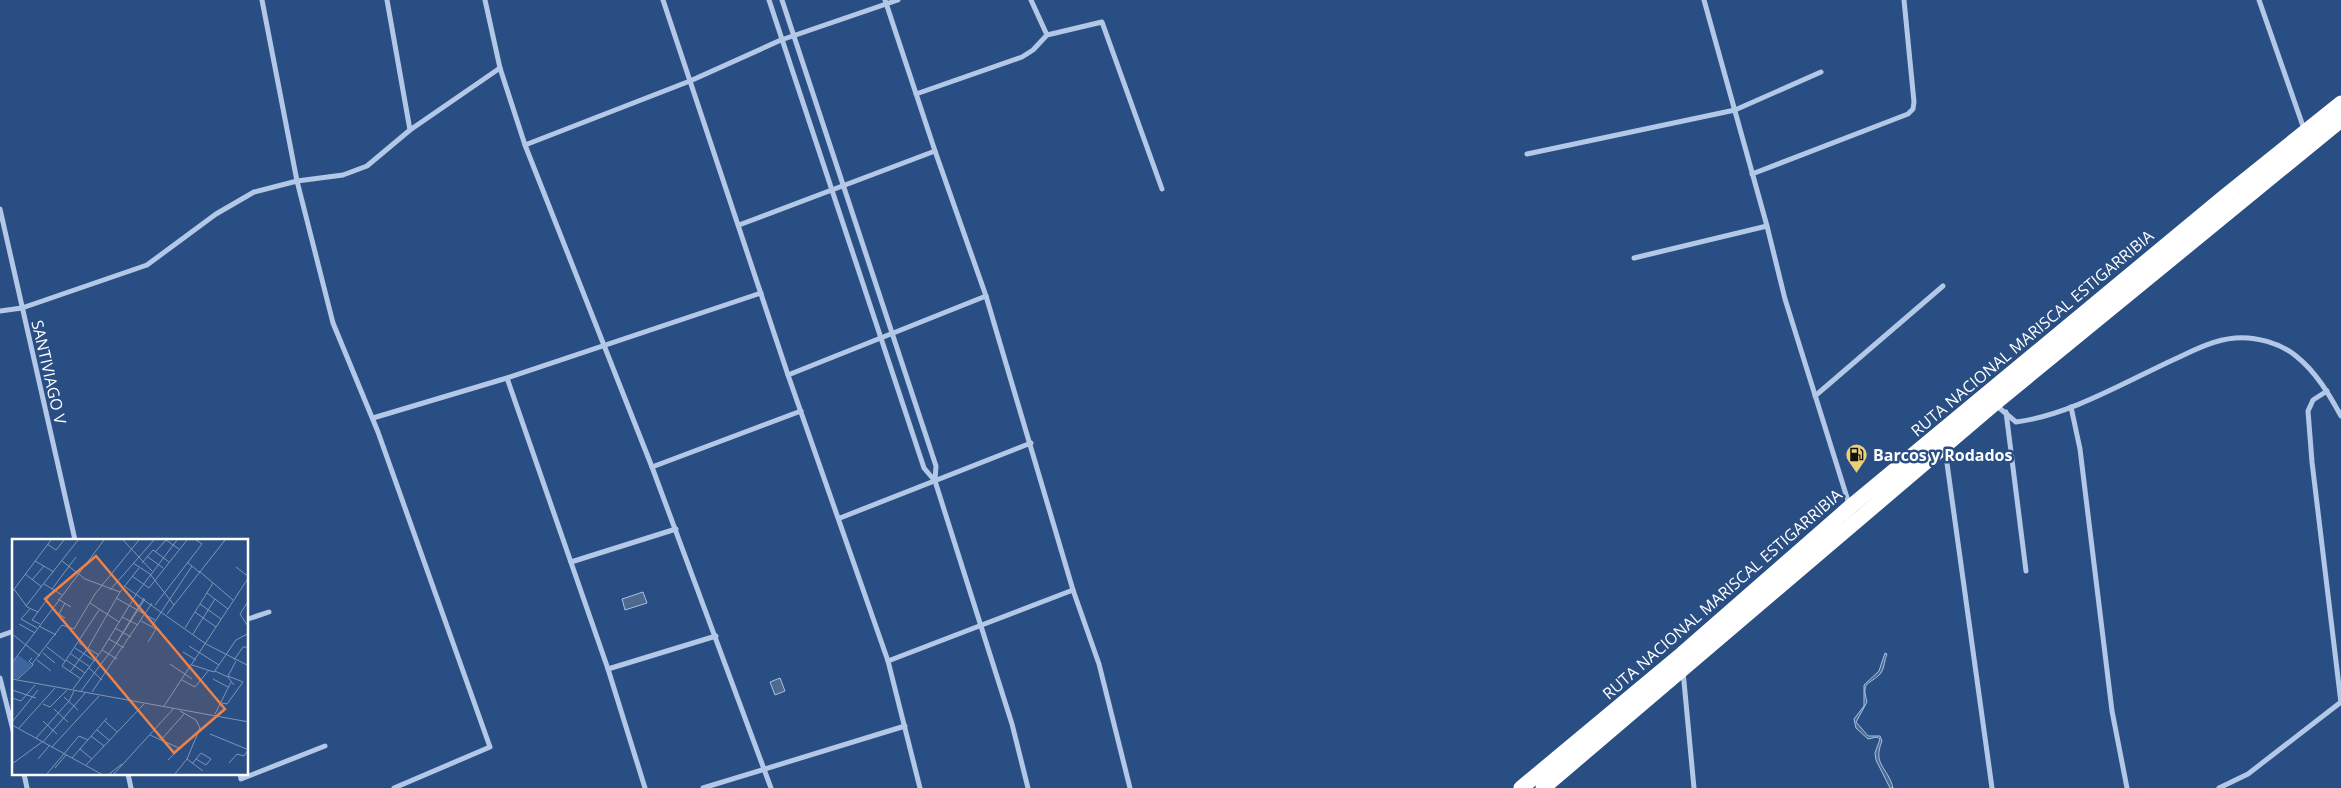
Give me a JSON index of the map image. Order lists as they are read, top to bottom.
{
  "streets": {
    "highway": ["RUTA NACIONAL MARISCAL ESTIGARRIBIA"],
    "street": ["SANTIVIAGO V"]
  },
  "places": {
    "fuel station": ["Barcos y Rodados"]
  }
}
